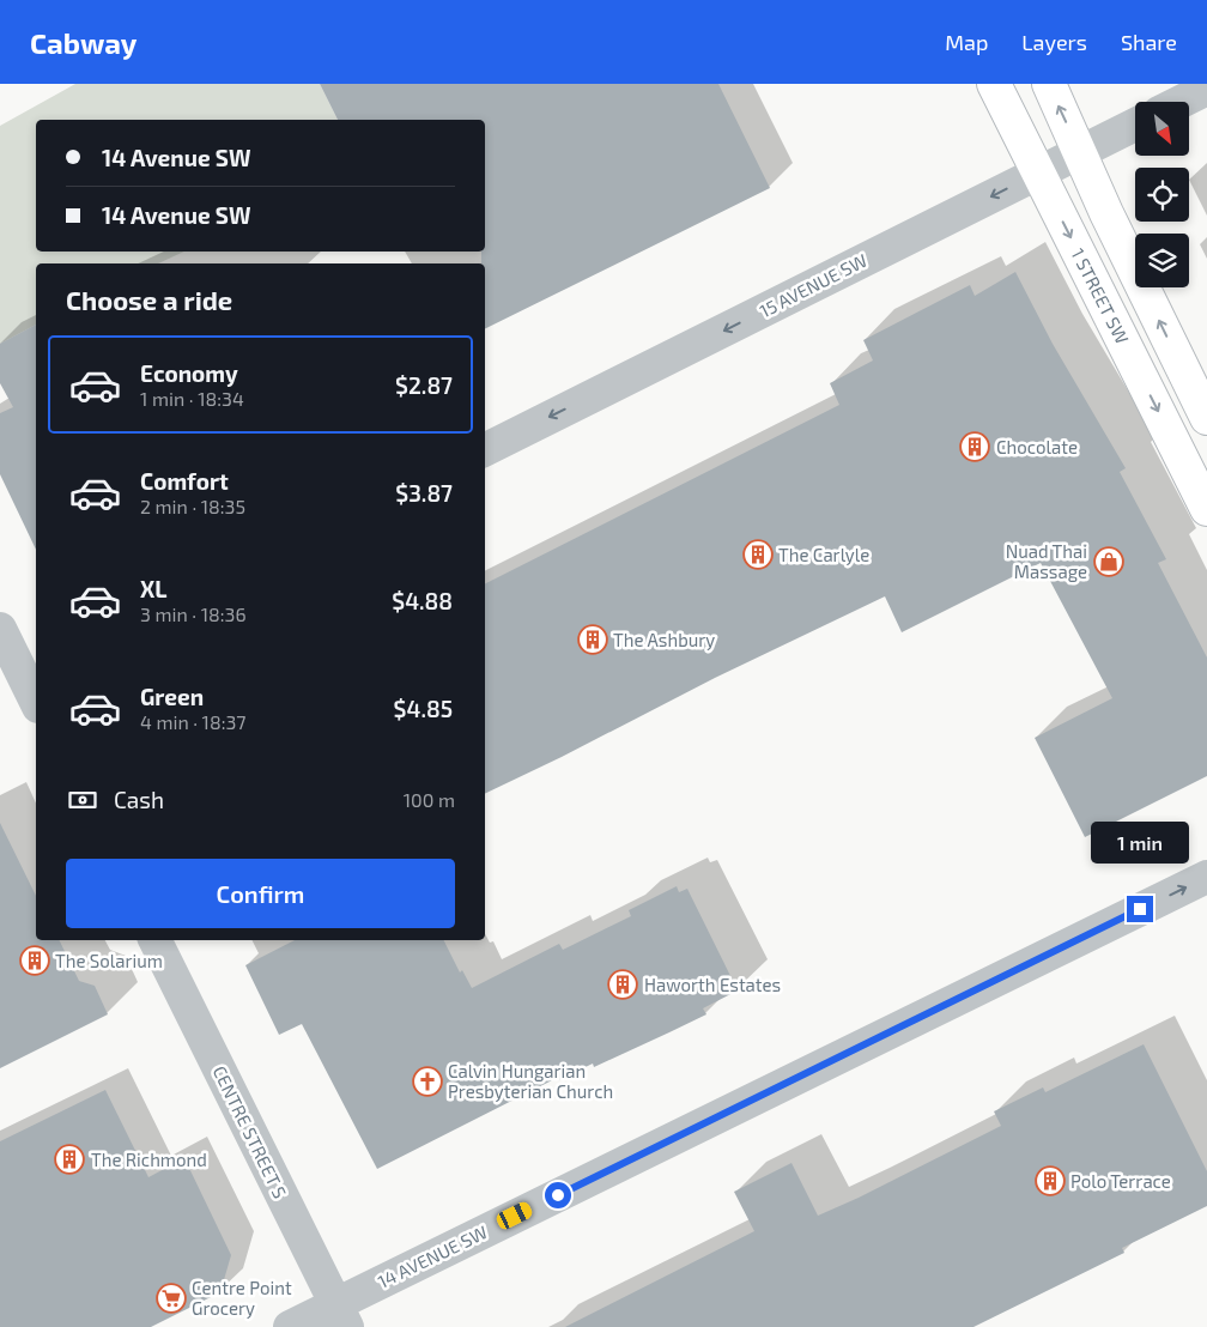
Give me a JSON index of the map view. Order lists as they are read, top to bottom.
{
  "streets": {
    "street": [
      "15 AVENUE SW",
      "1 STREET SW",
      "CENTRE STREET S",
      "14 AVENUE SW"
    ]
  },
  "crossings": [
    ["15 AVENUE SW", "1 STREET SW"],
    ["CENTRE STREET S", "14 AVENUE SW"]
  ],
  "one_way": ["15 AVENUE SW", "14 AVENUE SW"],
  "places": {
    "building": [
      "Chocolate",
      "The Carlyle",
      "The Ashbury",
      "The Solarium",
      "Haworth Estates",
      "The Richmond",
      "Polo Terrace"
    ],
    "shop": ["Nuad Thai Massage"],
    "church": ["Calvin Hungarian Presbyterian Church"],
    "supermarket": ["Centre Point Grocery"]
  },
  "north": "bottom right",
  "page": {
    "header": "Cabway",
    "nav": ["Map", "Layers", "Share"],
    "banner": ["14 Avenue SW", "14 Avenue SW"],
    "heading": "Choose a ride",
    "list": [
      {
        "name": "Economy",
        "note": "1 min · 18:34",
        "value": "$2.87"
      },
      {
        "name": "Comfort",
        "note": "2 min · 18:35",
        "value": "$3.87"
      },
      {
        "name": "XL",
        "note": "3 min · 18:36",
        "value": "$4.88"
      },
      {
        "name": "Green",
        "note": "4 min · 18:37",
        "value": "$4.85"
      }
    ],
    "pay": ["Cash", "100 m"],
    "bubble": "1 min",
    "buttons": "Confirm"
  }
}
